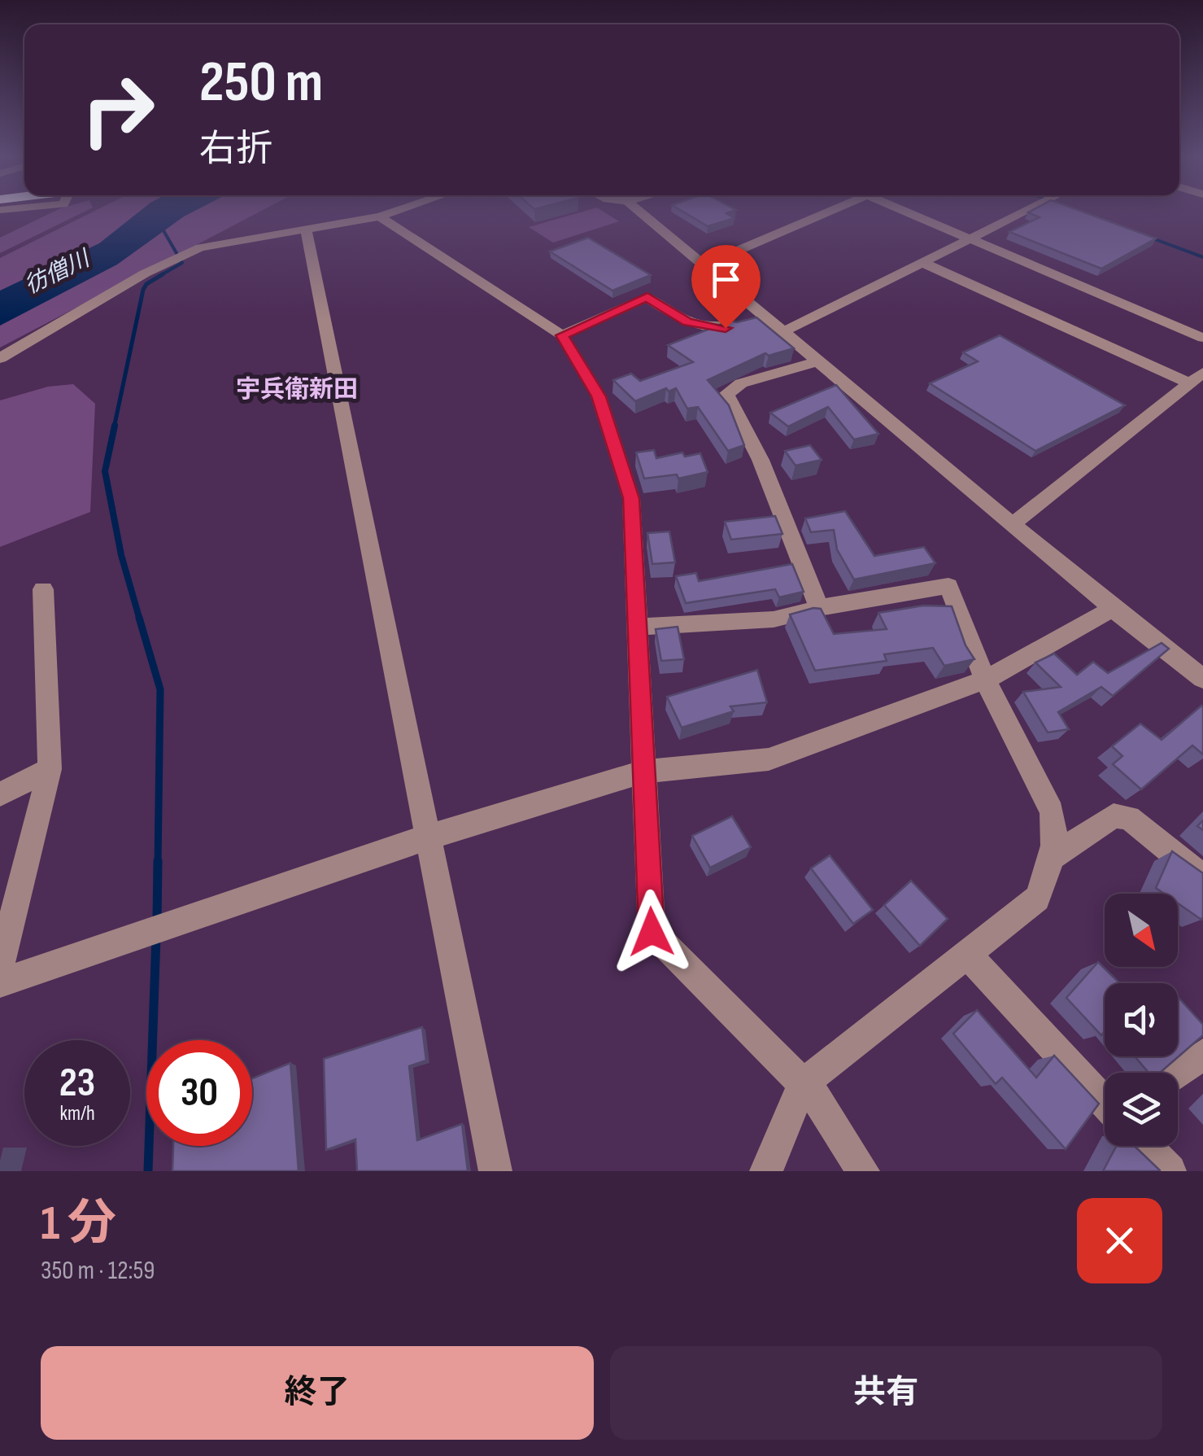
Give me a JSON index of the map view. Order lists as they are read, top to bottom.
{
  "districts": ["宇兵衛新田"],
  "water": ["彷僧川"],
  "north": "bottom right",
  "page": {
    "turn": ["250 m", "右折"],
    "speed": "23 km/h",
    "limit": "30",
    "heading": ["1 分", "350 m · 12:59"],
    "buttons": ["終了", "共有"]
  }
}
